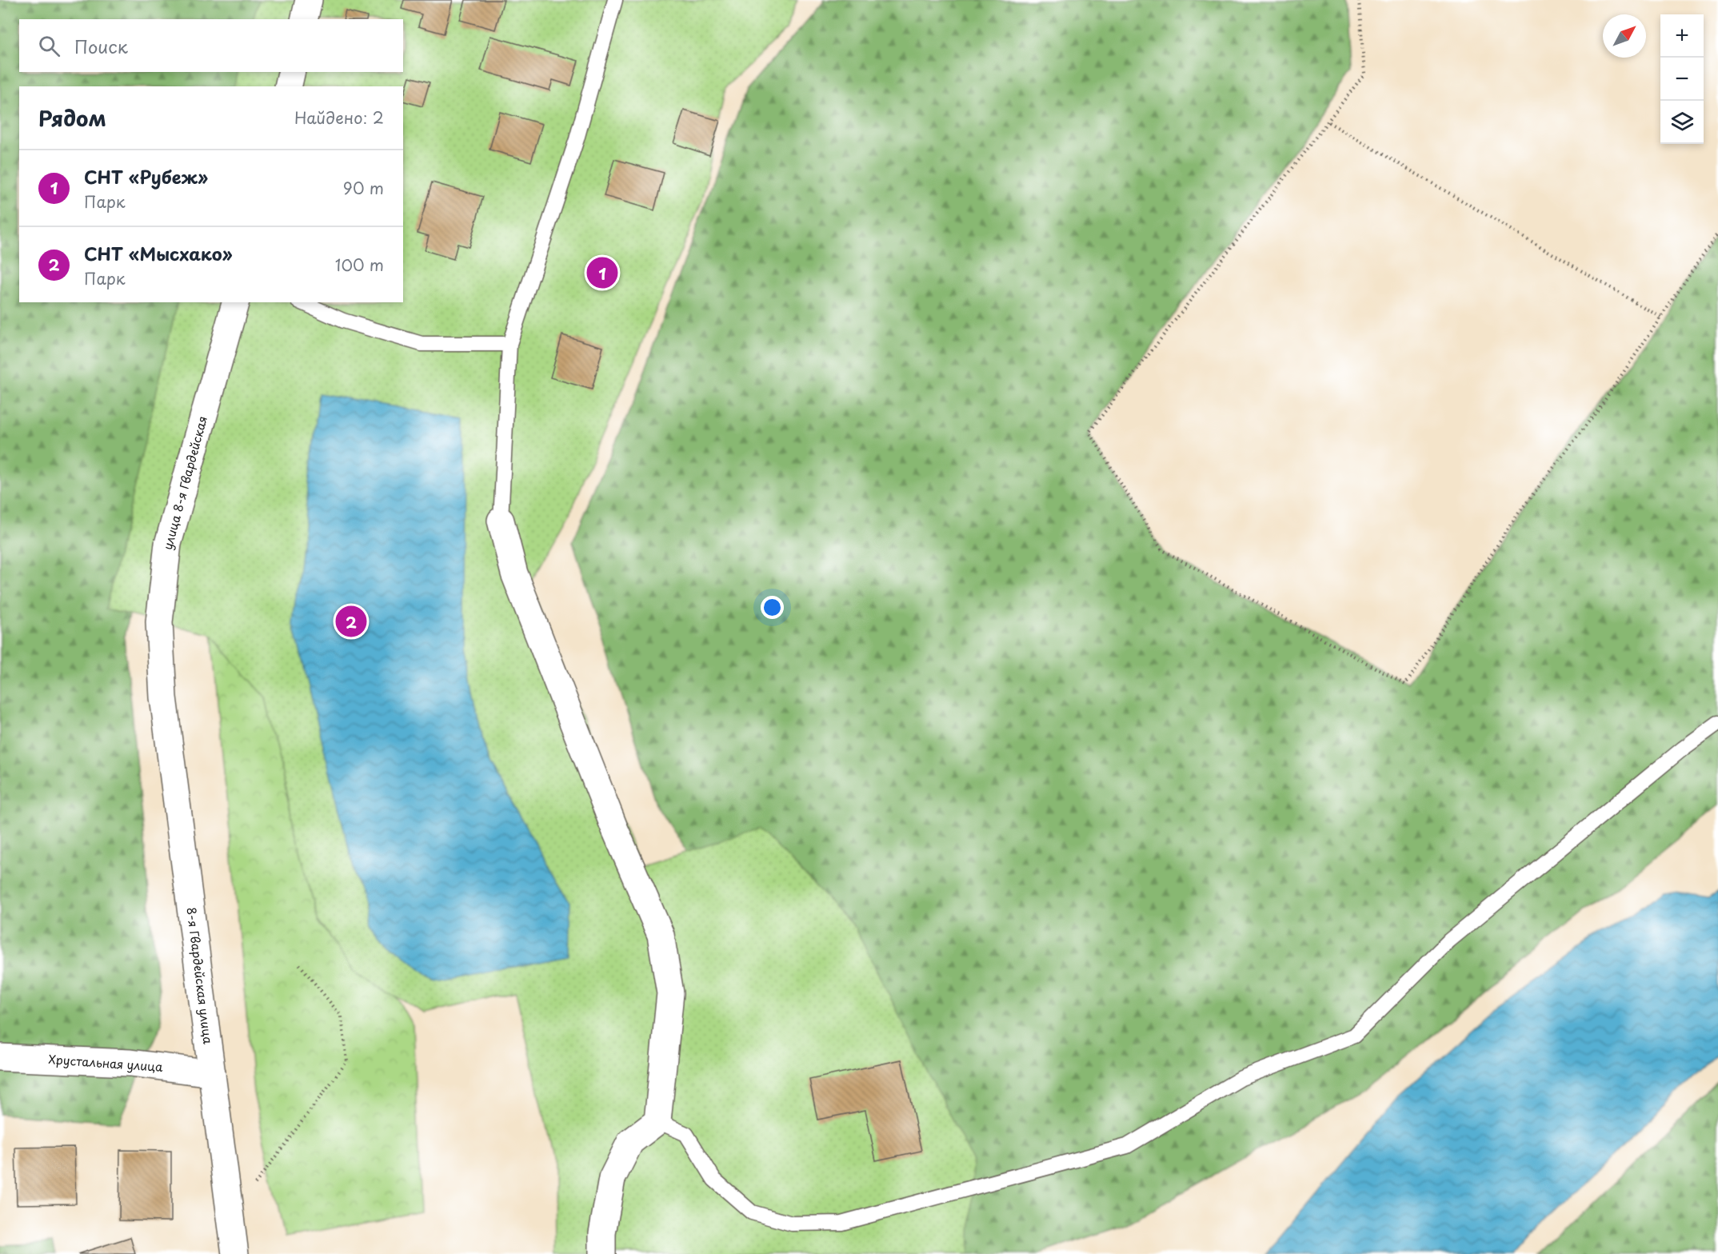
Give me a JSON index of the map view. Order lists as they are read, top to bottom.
{
  "streets": {
    "street": ["улица 8-я Гвардейская", "8-я Гвардейская улица", "Хрустальная улица"]
  },
  "crossings": [
    ["улица 8-я Гвардейская", "8-я Гвардейская улица"],
    ["8-я Гвардейская улица", "Хрустальная улица"]
  ],
  "north": "top right",
  "page": {
    "map_buttons": ["+", "−"],
    "search": "Поиск",
    "heading": ["Рядом", "Найдено: 2"],
    "list": [
      {
        "mark": "1",
        "name": "СНТ «Рубеж»",
        "note": "Парк",
        "value": "90 m"
      },
      {
        "mark": "2",
        "name": "СНТ «Мысхако»",
        "note": "Парк",
        "value": "100 m"
      }
    ],
    "pins": ["1", "2"]
  }
}
